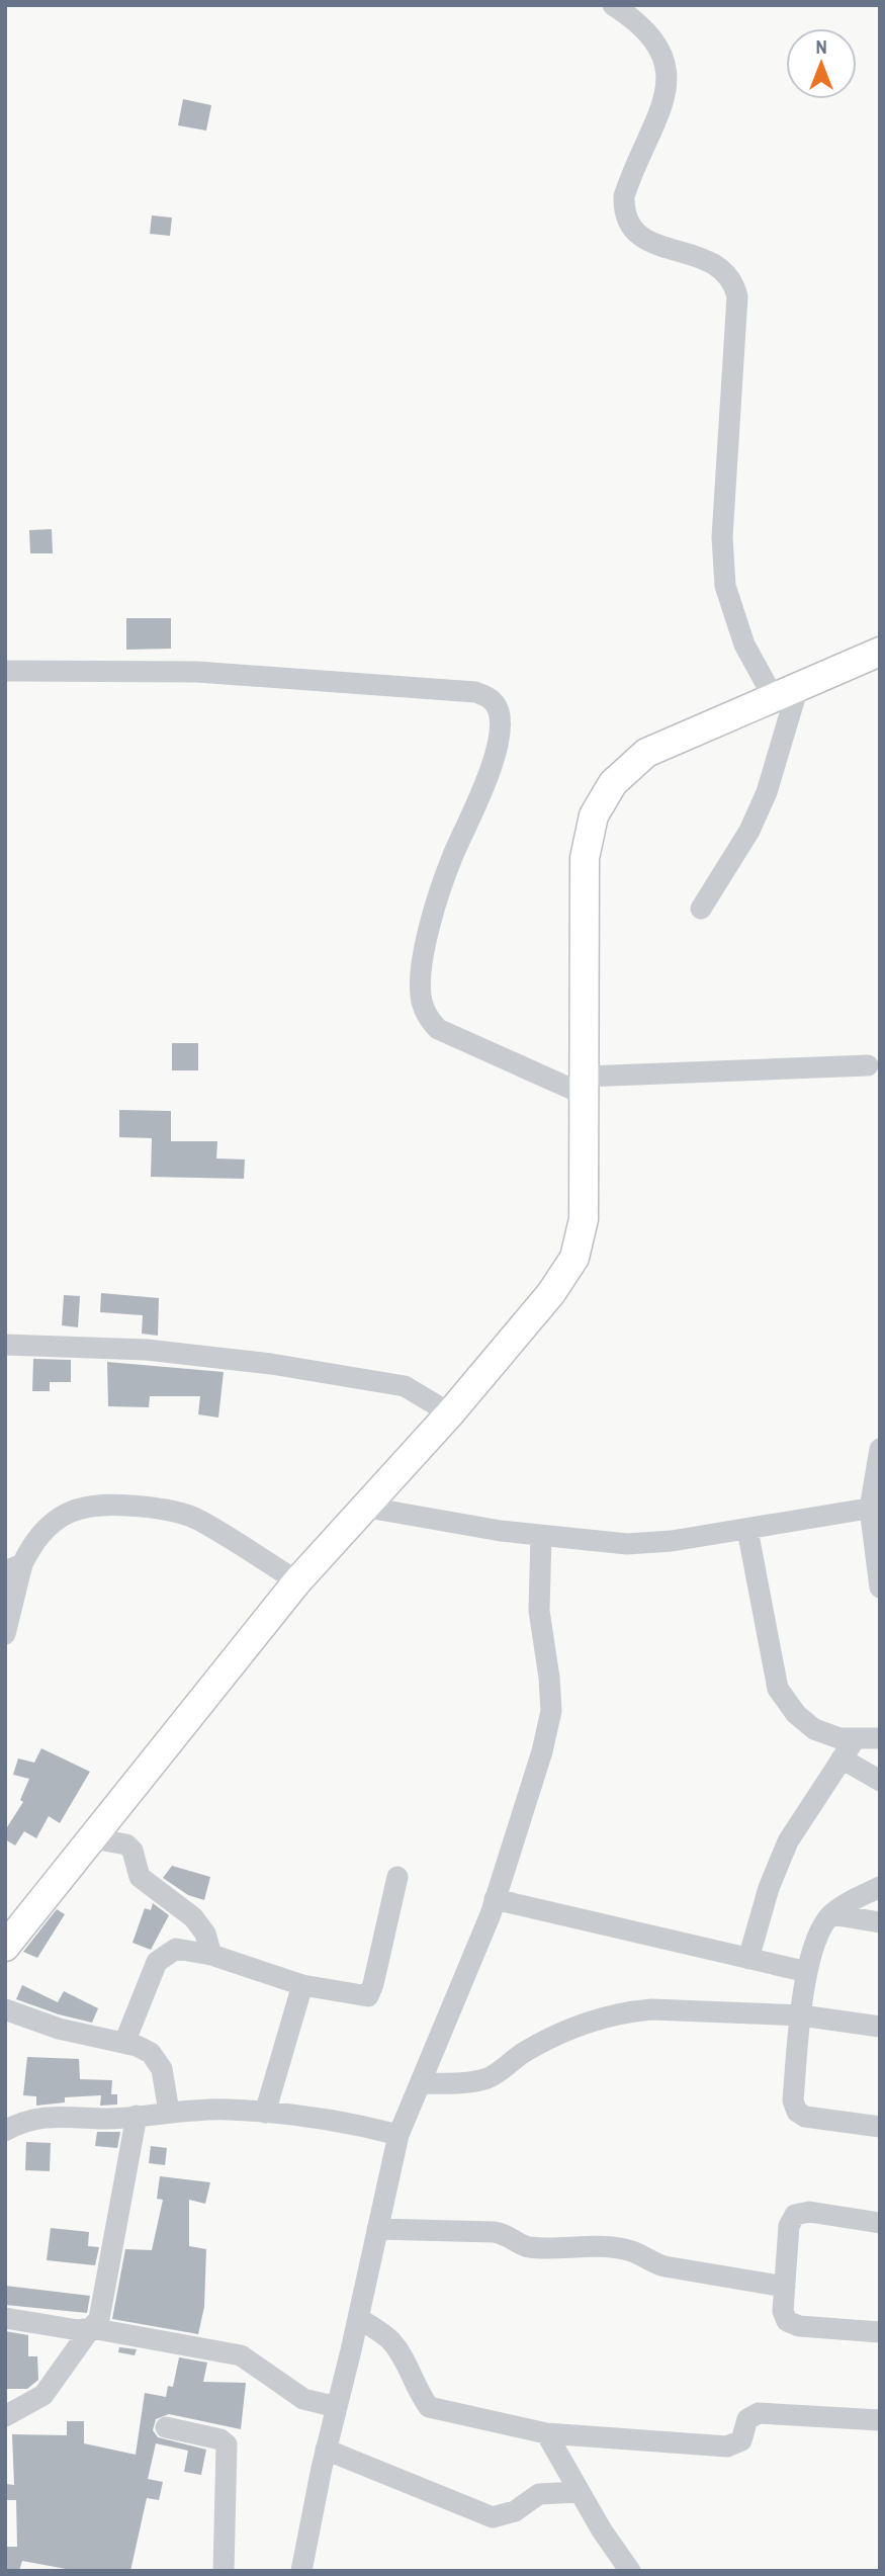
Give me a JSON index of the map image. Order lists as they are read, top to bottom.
{
  "north": "top"
}
